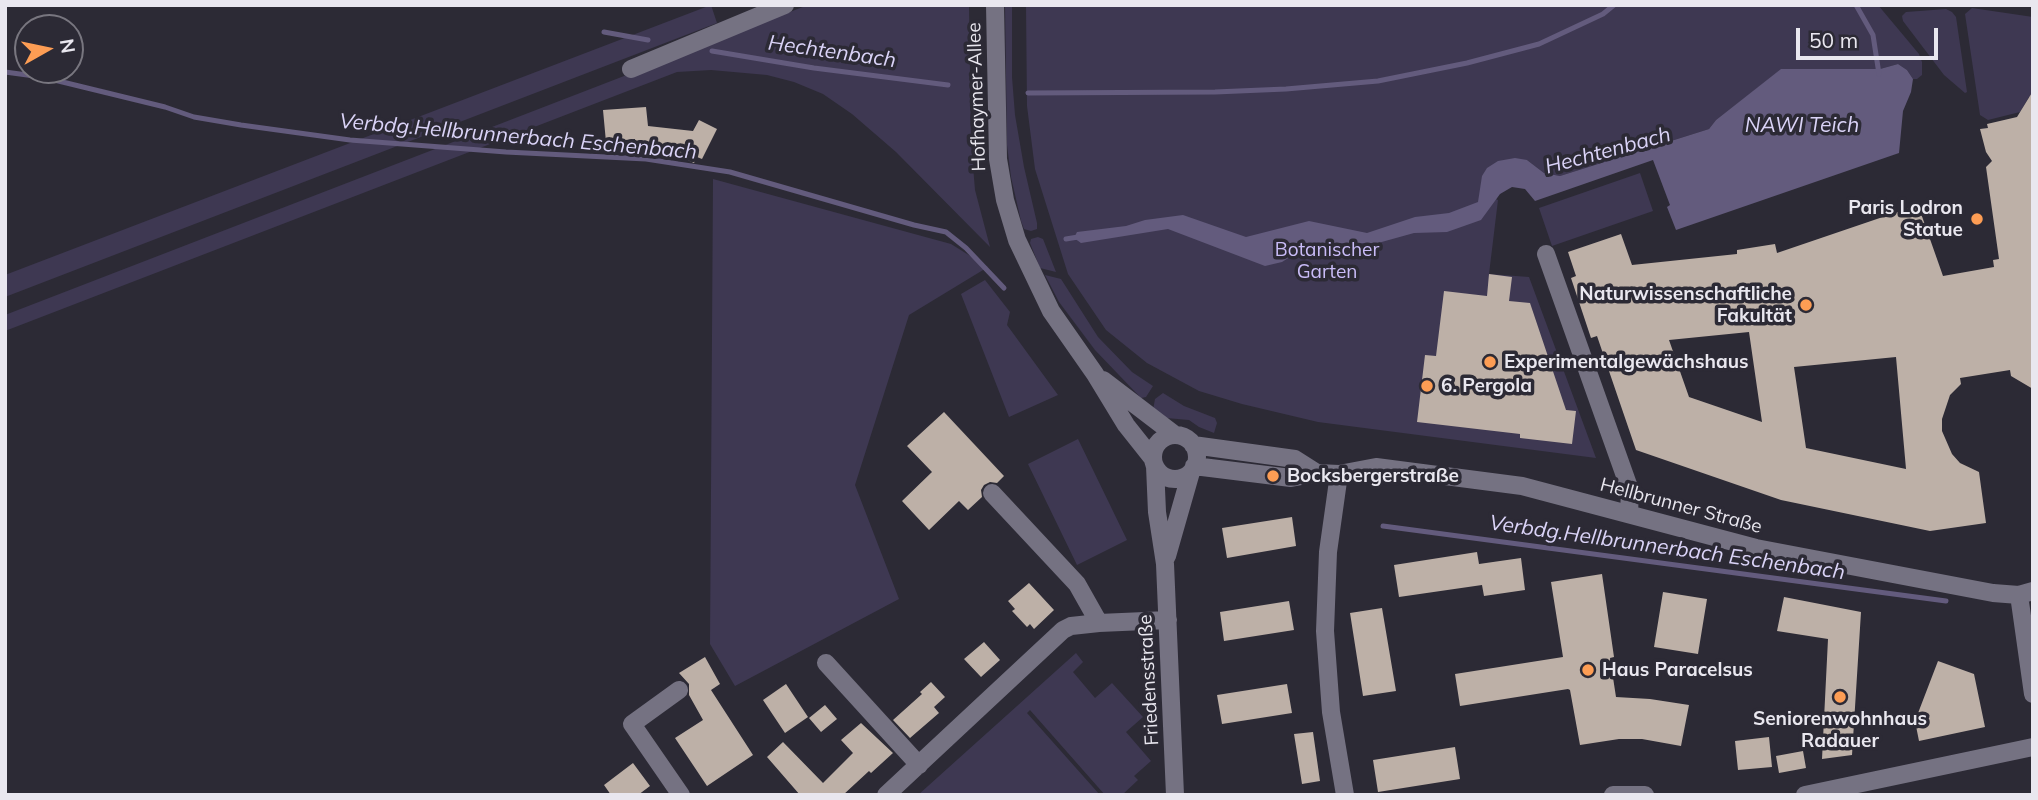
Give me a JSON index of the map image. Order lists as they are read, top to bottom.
{
  "streets": {
    "street": ["Hofhaymer-Allee", "Hellbrunner Straße", "Friedensstraße"]
  },
  "crossings": [
    ["Hofhaymer-Allee", "Hellbrunner Straße"],
    ["Hofhaymer-Allee", "Friedensstraße"],
    ["Hellbrunner Straße", "Friedensstraße"]
  ],
  "water": ["Hechtenbach", "NAWI Teich", "Verbdg.Hellbrunnerbach Eschenbach"],
  "parks": ["Botanischer Garten"],
  "places": [
    "Paris Lodron Statue",
    "Naturwissenschaftliche Fakultät",
    "Experimentalgewächshaus",
    "6. Pergola",
    "Bocksbergerstraße",
    "Haus Paracelsus",
    "Seniorenwohnhaus Radauer"
  ],
  "scale_bar": "50 m",
  "north": "right"
}
